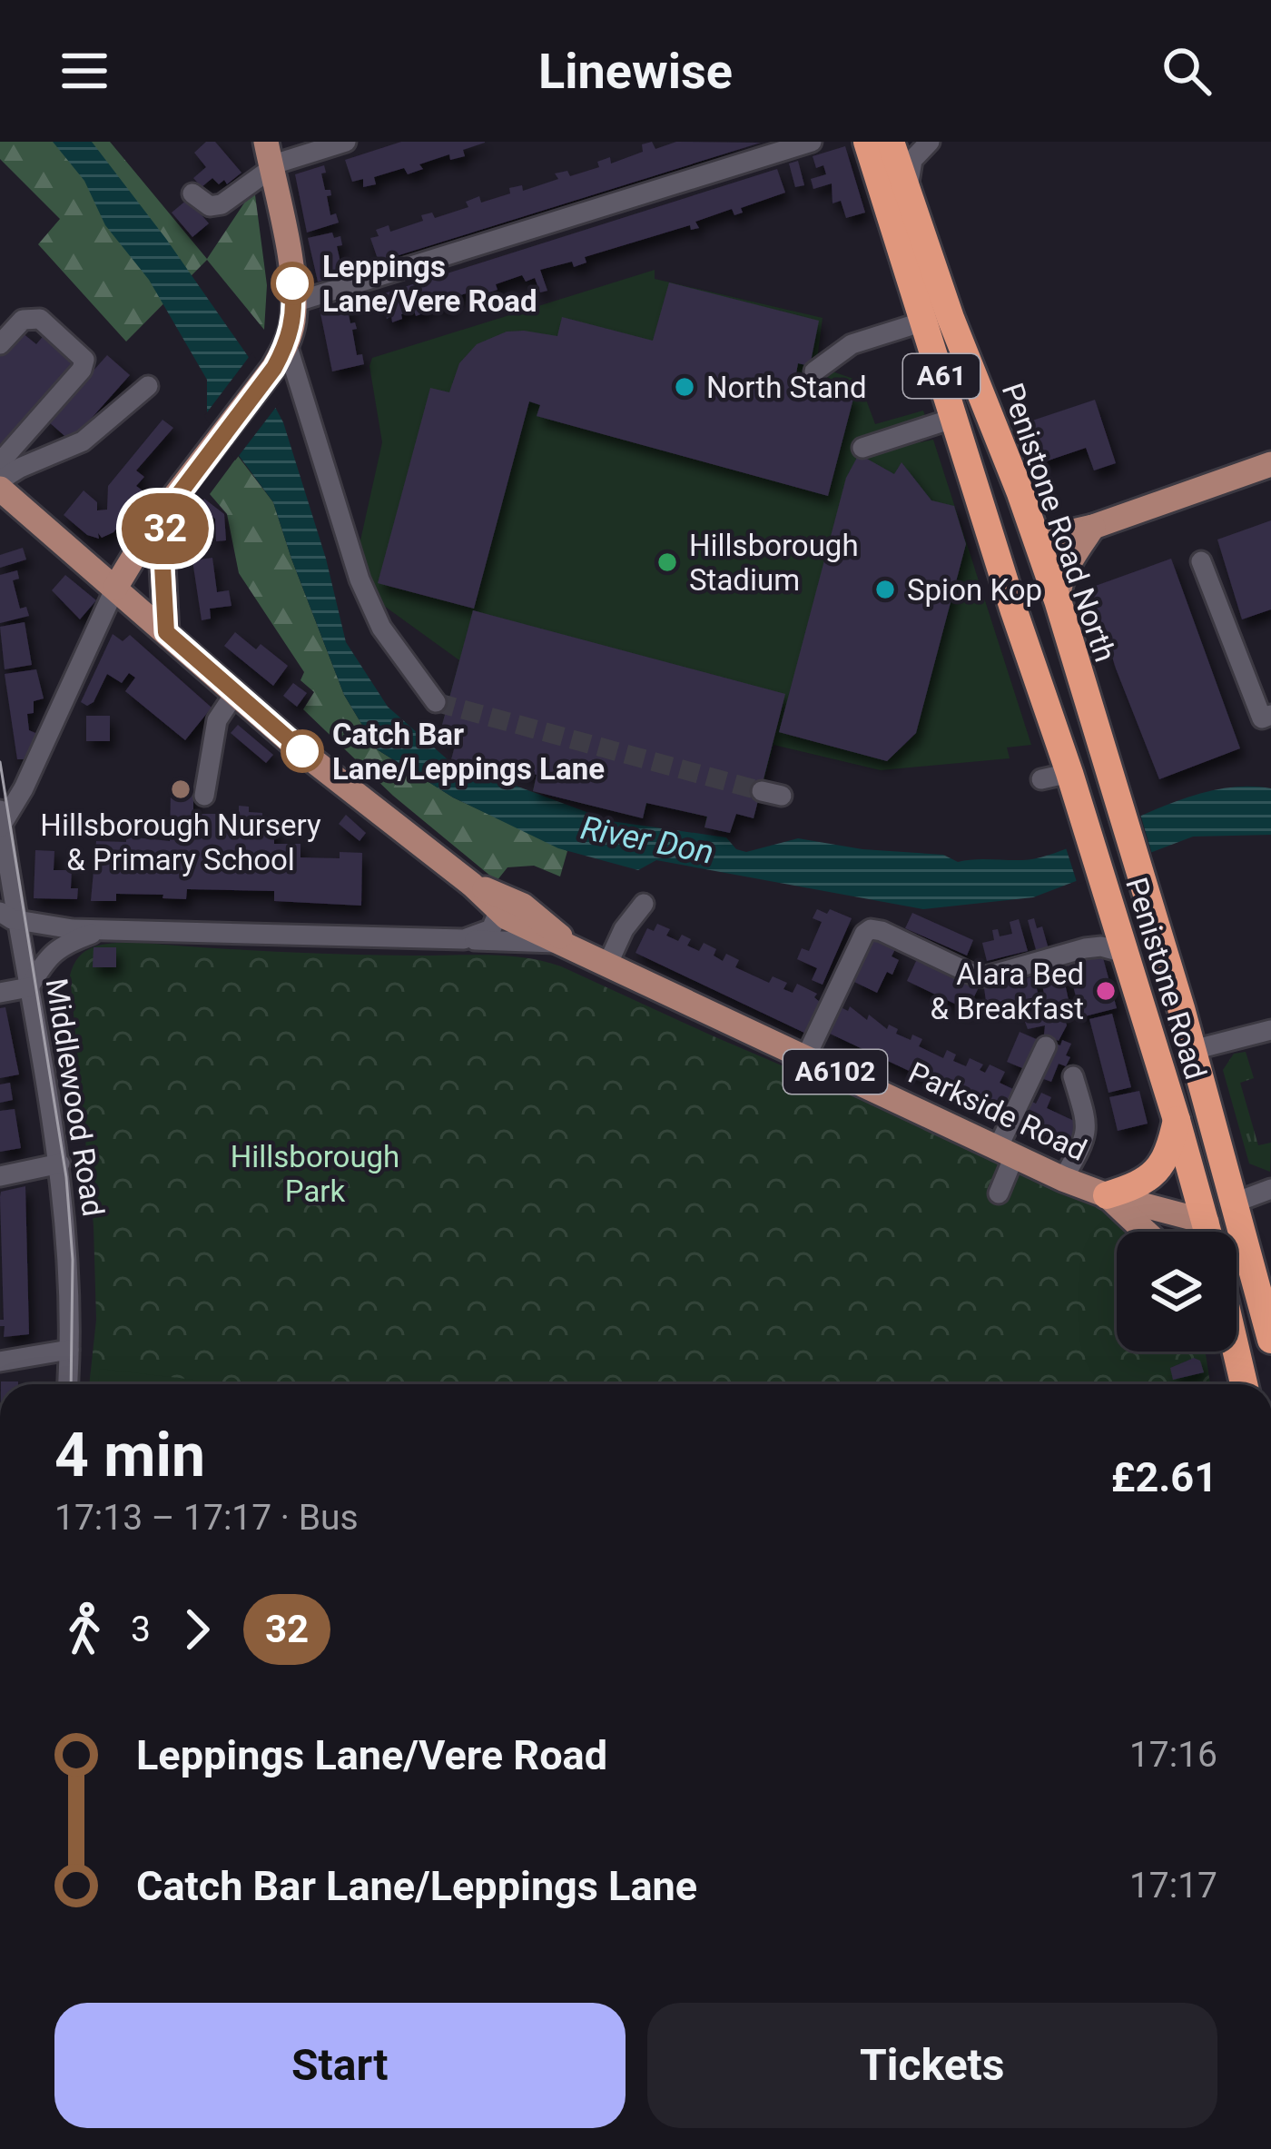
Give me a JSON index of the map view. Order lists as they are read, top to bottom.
{
  "streets": {
    "highway": ["A61", "Penistone Road North", "Penistone Road"],
    "main road": ["A6102", "Parkside Road"],
    "street": ["Middlewood Road"]
  },
  "crossings": [
    ["A61", "Penistone Road"],
    ["Penistone Road North", "Penistone Road"],
    ["Penistone Road", "Parkside Road"],
    ["A6102", "Parkside Road"],
    ["Middlewood Road", "Parkside Road"]
  ],
  "water": ["River Don"],
  "parks": ["Hillsborough Park"],
  "places": [
    "Leppings Lane/Vere Road",
    "North Stand",
    "Hillsborough Stadium",
    "Spion Kop",
    "Catch Bar Lane/Leppings Lane",
    "Hillsborough Nursery & Primary School",
    "Alara Bed & Breakfast"
  ],
  "lines": ["bus line 32"],
  "page": {
    "header": "Linewise",
    "on_map": "32",
    "heading": ["4 min", "17:13 – 17:17 · Bus", "£2.61"],
    "legs": ["3", "32"],
    "list": [
      {
        "name": "Leppings Lane/Vere Road",
        "value": "17:16"
      },
      {
        "name": "Catch Bar Lane/Leppings Lane",
        "value": "17:17"
      }
    ],
    "buttons": ["Start", "Tickets"]
  }
}
